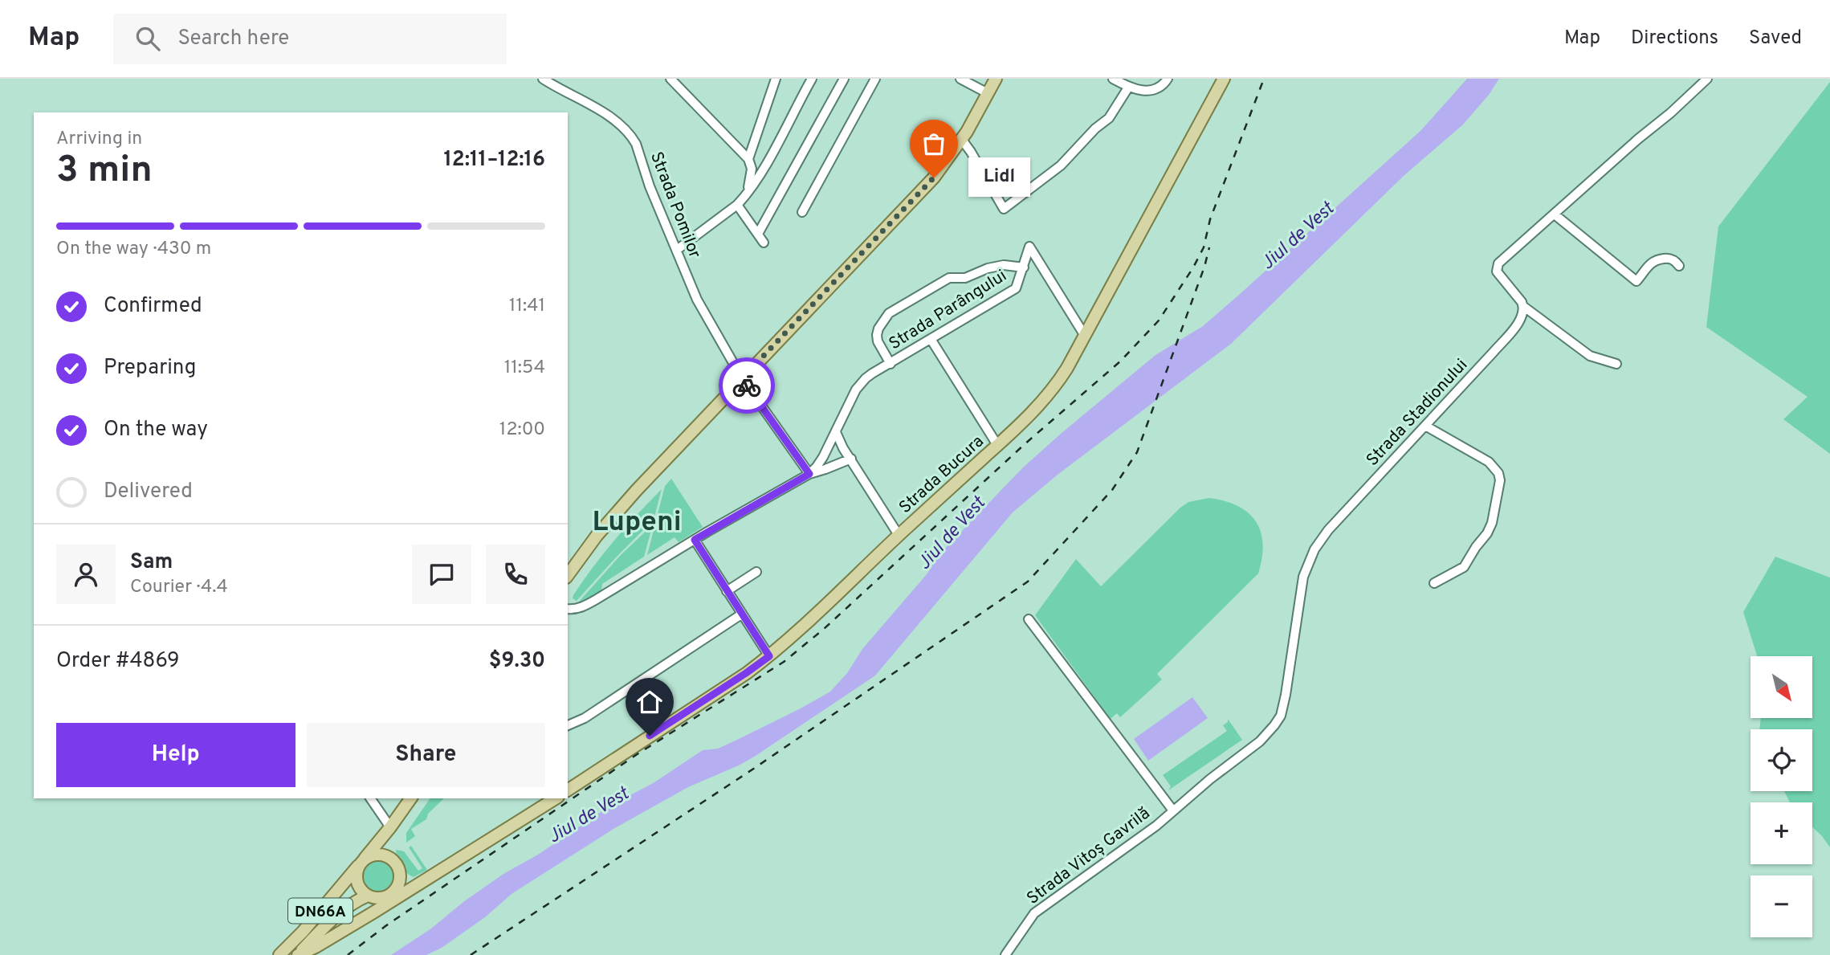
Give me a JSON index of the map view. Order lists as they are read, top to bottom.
{
  "streets": {
    "main road": ["Strada Bucura", "DN66A"],
    "street": [
      "Strada Pomilor",
      "Strada Parângului",
      "Strada Stadionului",
      "Strada Vitoș Gavrilă"
    ]
  },
  "crossings": [
    ["Strada Parângului", "Strada Bucura"],
    ["Strada Stadionului", "Strada Vitoș Gavrilă"]
  ],
  "districts": ["Lupeni"],
  "water": ["Jiul de Vest"],
  "places": ["Lidl"],
  "north": "bottom right",
  "page": {
    "header": "Map",
    "search": "Search here",
    "nav": ["Map", "Directions", "Saved"],
    "heading": ["3 min", "Arriving in", "12:11–12:16"],
    "panel": [
      "Sam",
      "Courier · 4.4",
      "Order #4869",
      "$9.30"
    ],
    "bubble": "Lidl",
    "bar": "On the way · 430 m",
    "list": [
      ["Confirmed", "11:41"],
      ["Preparing", "11:54"],
      ["On the way", "12:00"],
      "Delivered"
    ],
    "map_buttons": ["+", "−"],
    "buttons": ["Help", "Share"]
  }
}
